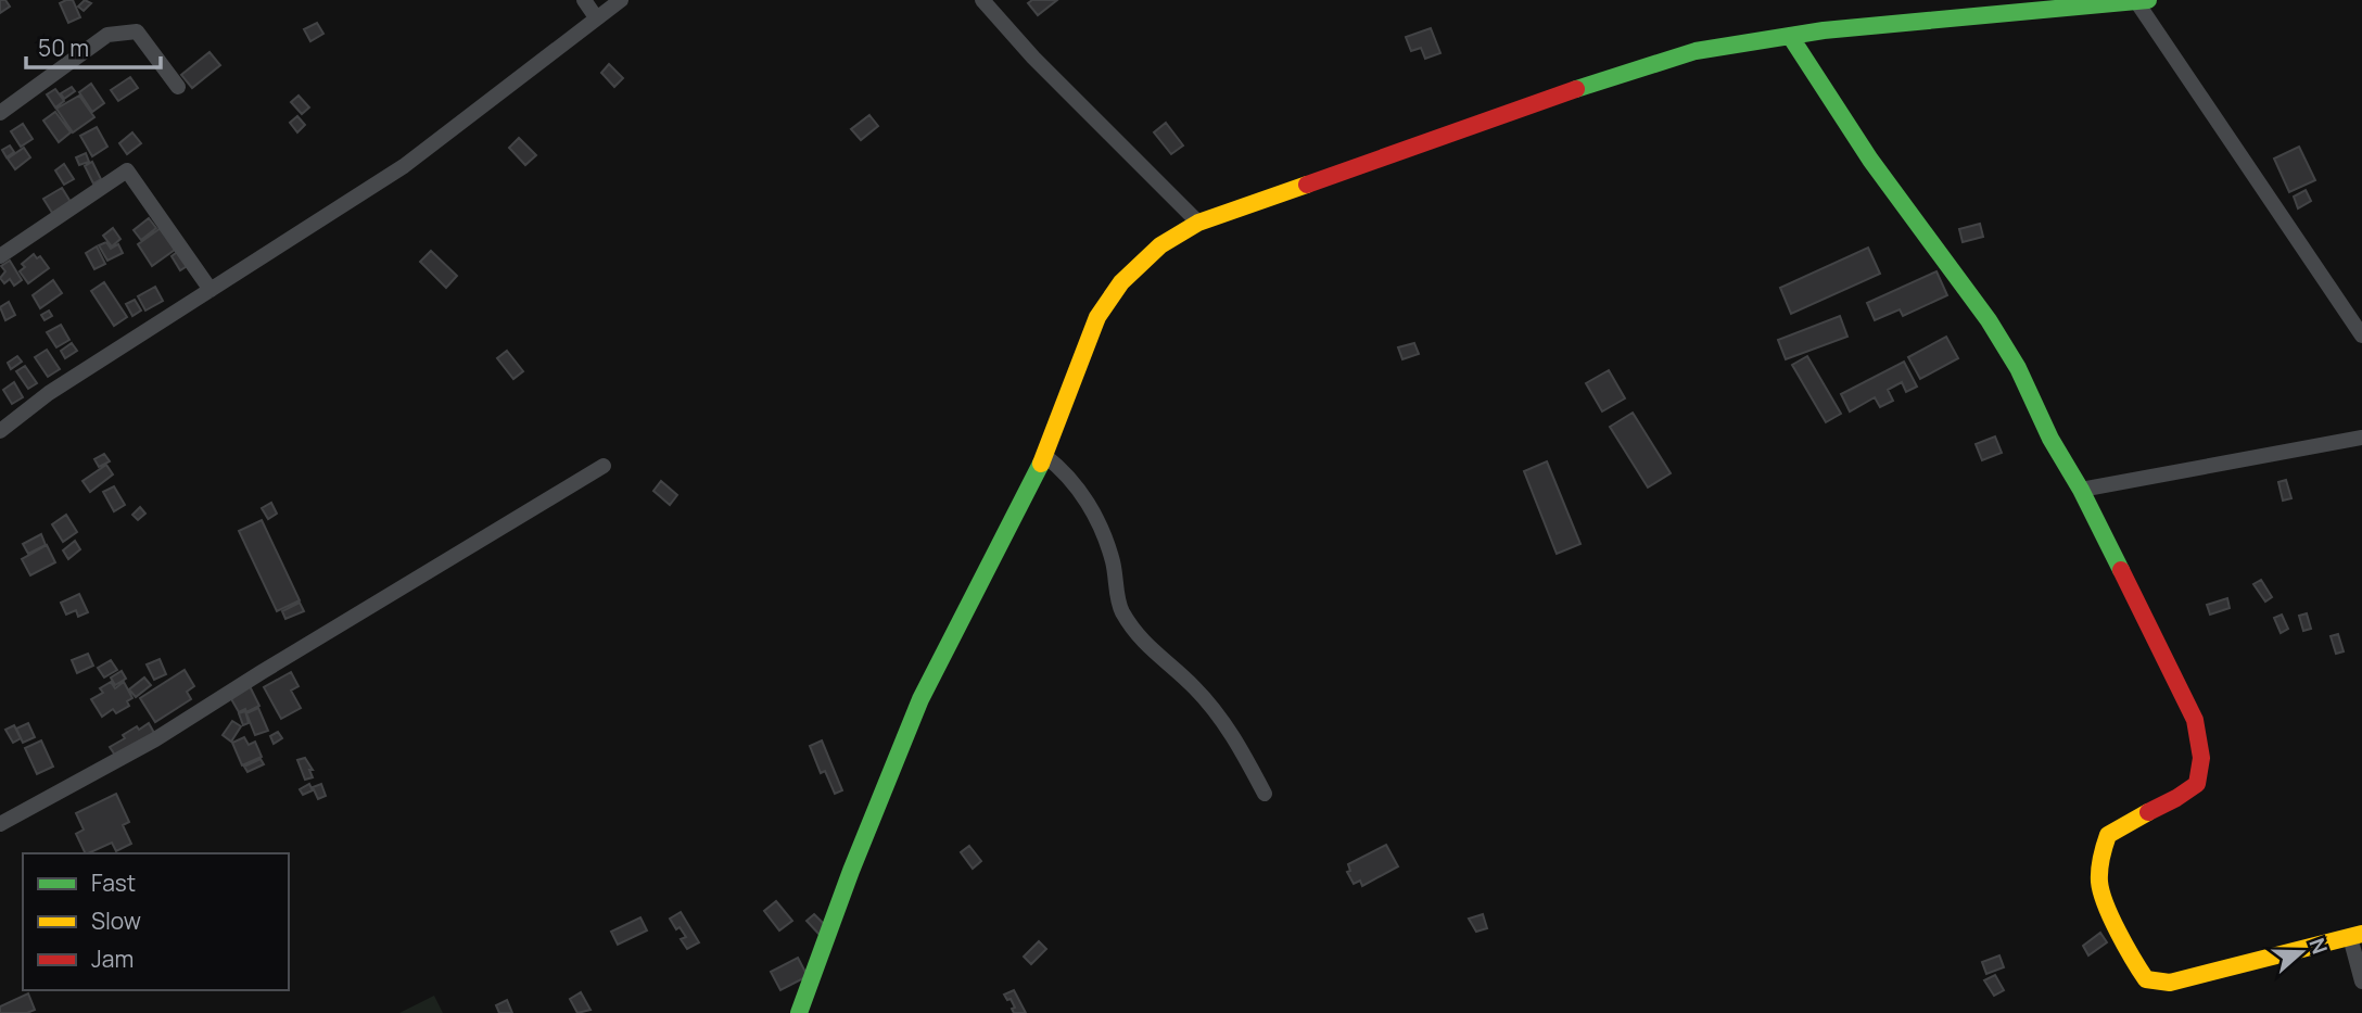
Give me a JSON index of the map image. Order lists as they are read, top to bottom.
{
  "legend": ["Fast", "Slow", "Jam"],
  "scale_bar": "50 m",
  "north": "right"
}
